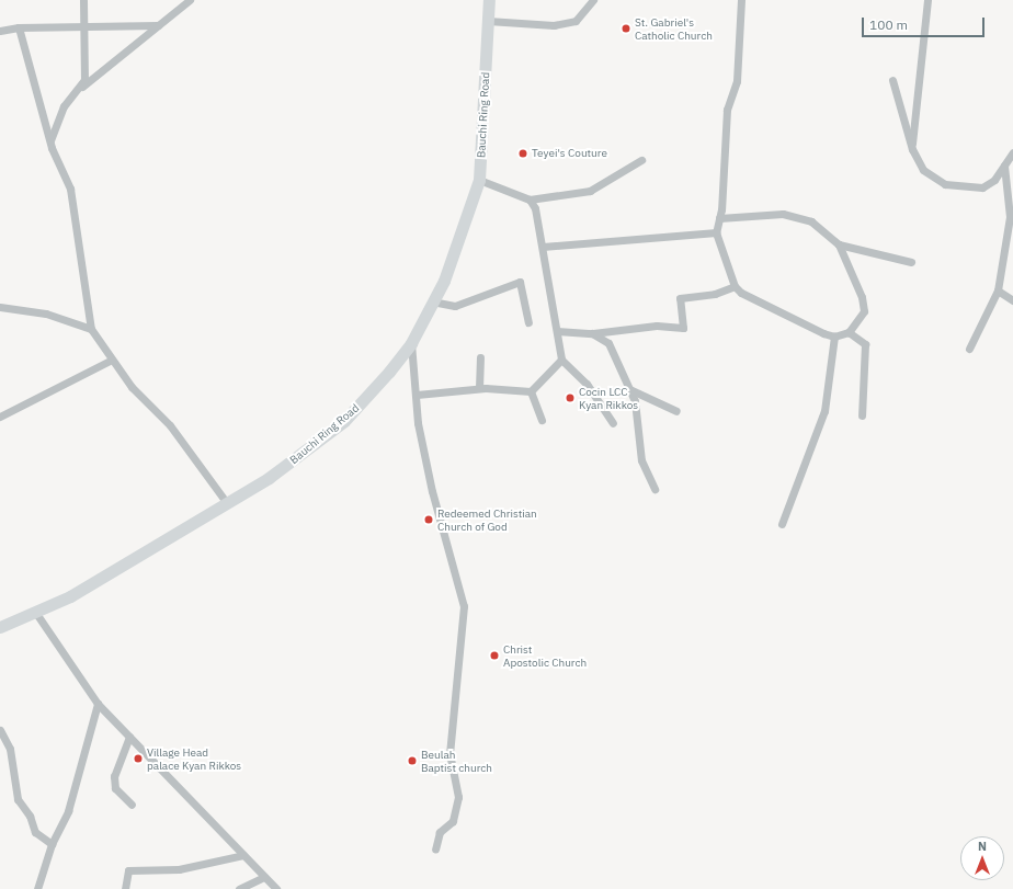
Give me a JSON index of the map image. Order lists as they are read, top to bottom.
{
  "streets": {
    "main road": ["Bauchi Ring Road"]
  },
  "places": [
    "St. Gabriel's Catholic Church",
    "Teyei's Couture",
    "Cocin LCC Kyan Rikkos",
    "Redeemed Christian Church of God",
    "Christ Apostolic Church",
    "Village Head palace Kyan Rikkos",
    "Beulah Baptist church"
  ],
  "scale_bar": "100 m",
  "north": "top"
}
